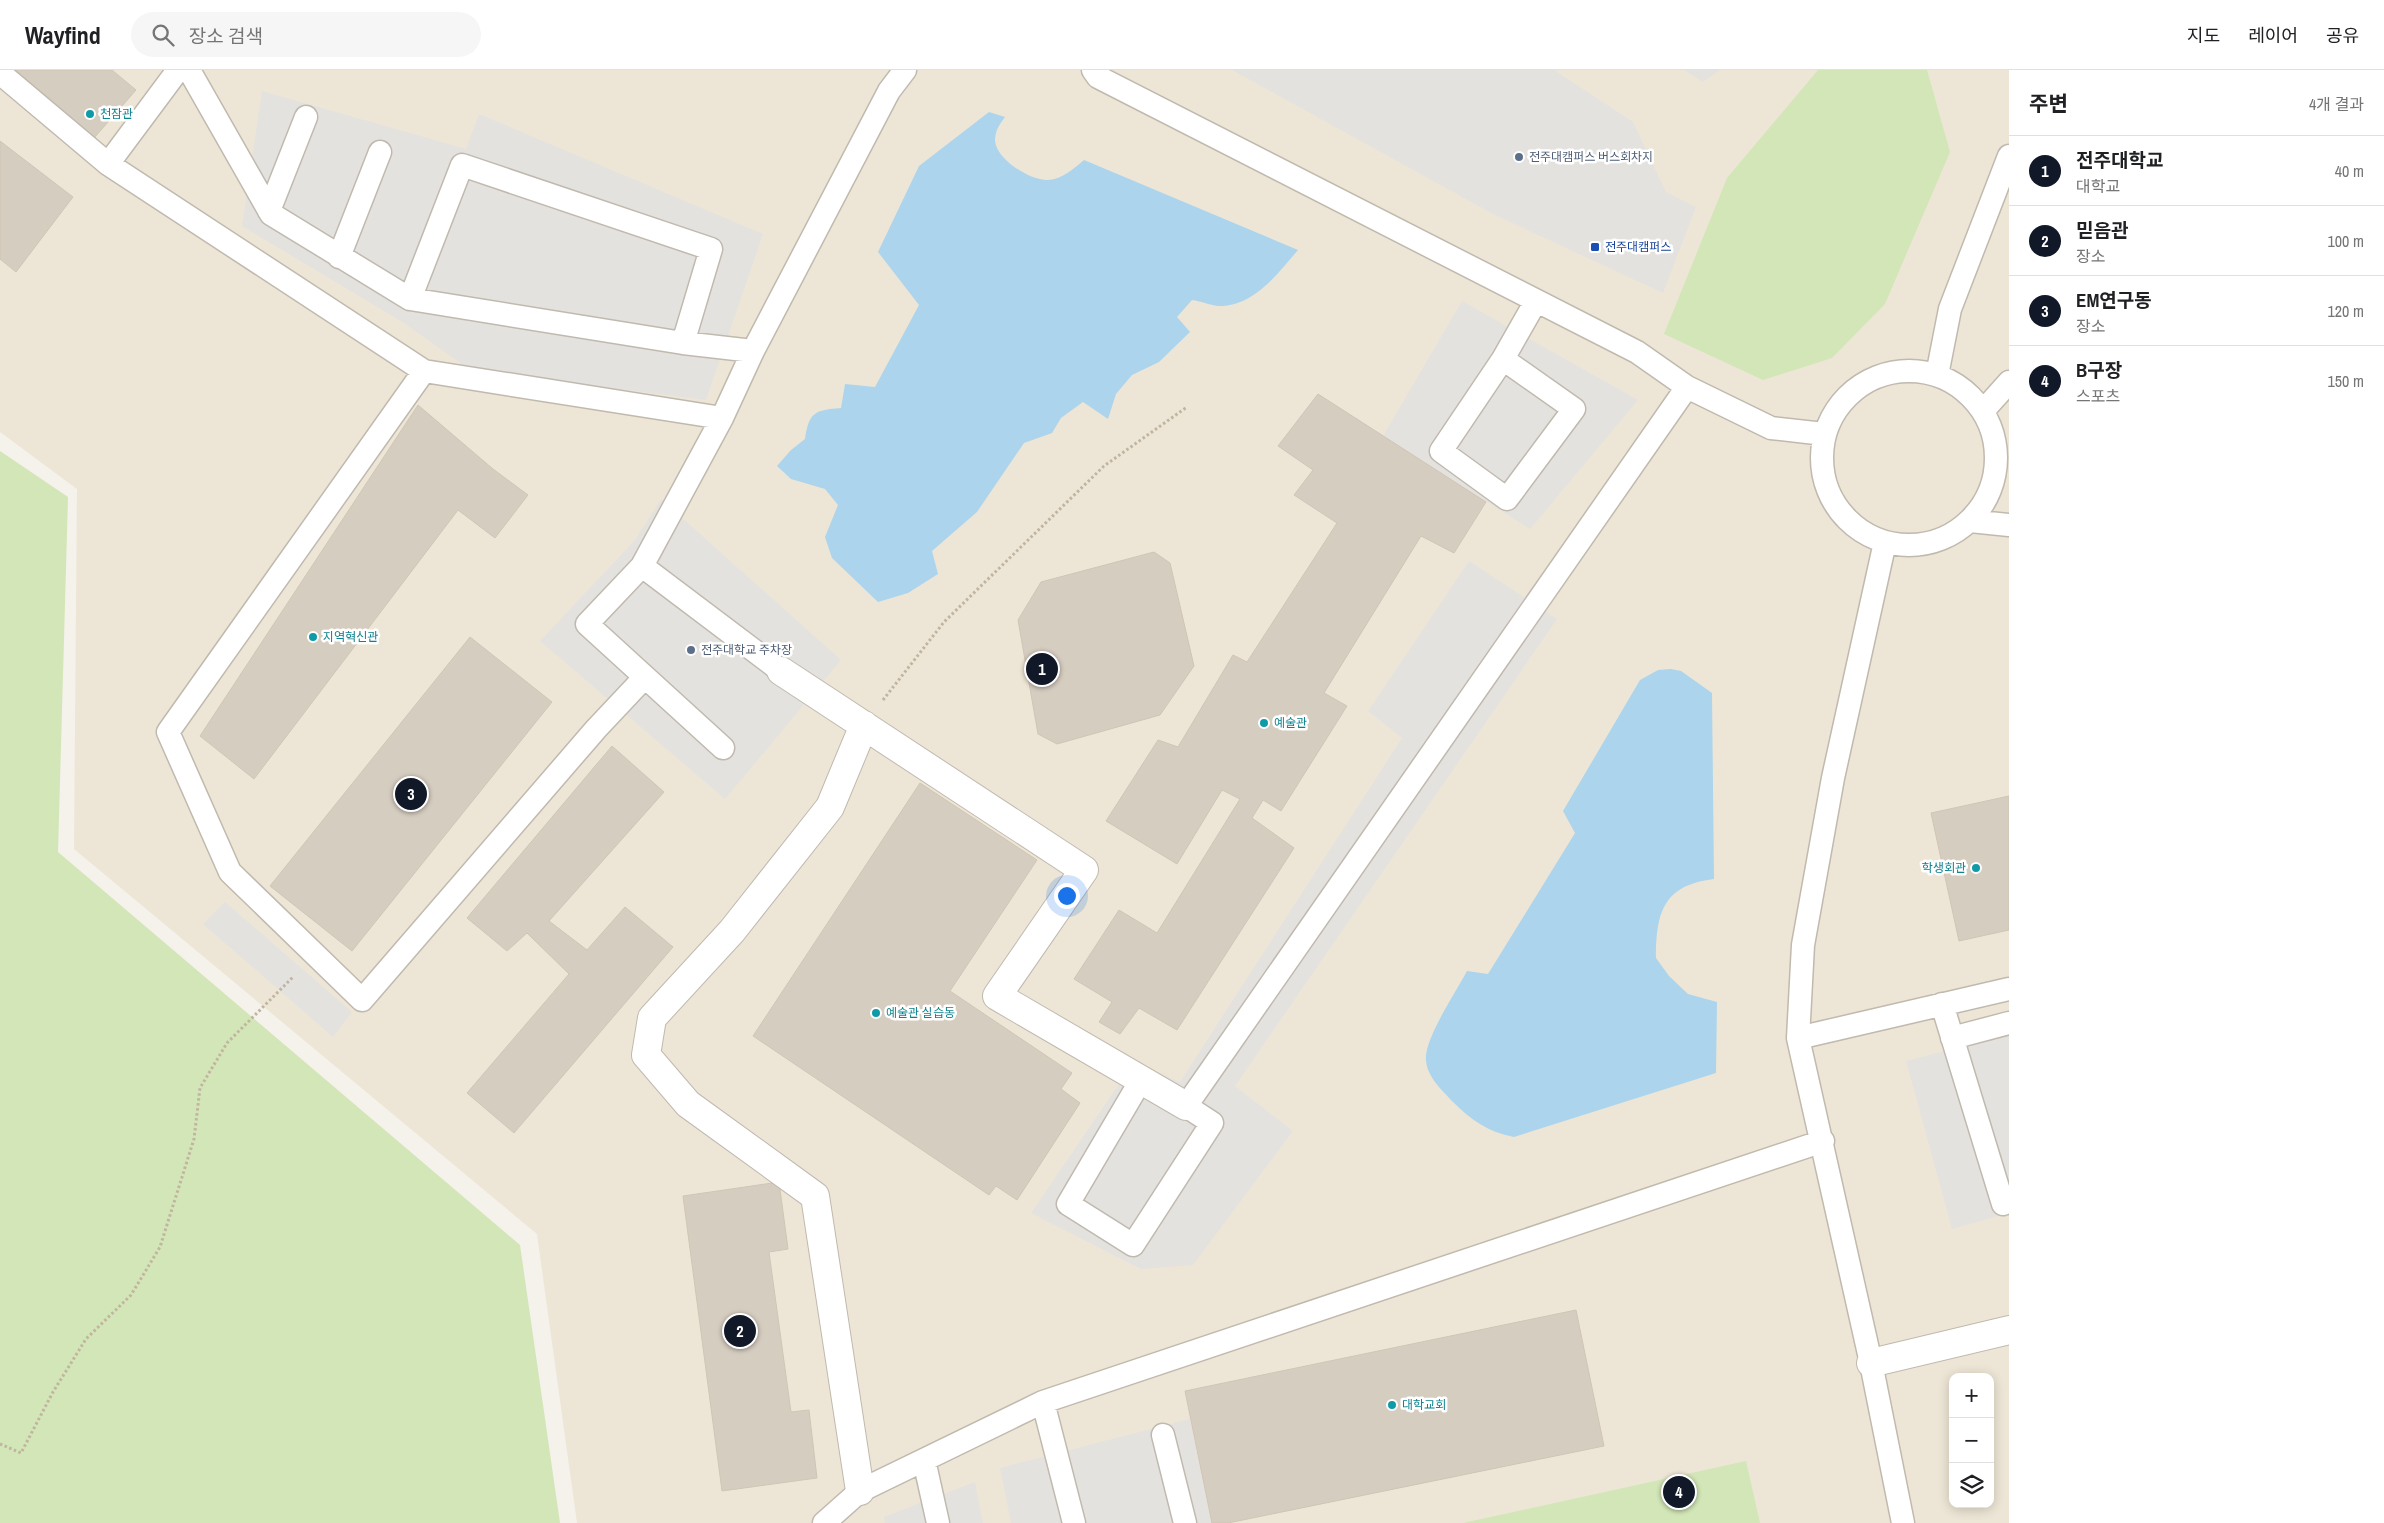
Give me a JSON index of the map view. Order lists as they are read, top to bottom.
{
  "places": {
    "other": [
      "천잠관",
      "전주대캠퍼스 버스회차지",
      "지역혁신관",
      "전주대학교 주차장",
      "예술관",
      "학생회관",
      "예술관 실습동",
      "대학교회"
    ],
    "transit": ["전주대캠퍼스"]
  },
  "page": {
    "header": "Wayfind",
    "search": "장소 검색",
    "nav": ["지도", "레이어", "공유"],
    "heading": ["주변", "4개 결과"],
    "list": [
      {
        "mark": "1",
        "name": "전주대학교",
        "note": "대학교",
        "value": "40 m"
      },
      {
        "mark": "2",
        "name": "믿음관",
        "note": "장소",
        "value": "100 m"
      },
      {
        "mark": "3",
        "name": "EM연구동",
        "note": "장소",
        "value": "120 m"
      },
      {
        "mark": "4",
        "name": "B구장",
        "note": "스포츠",
        "value": "150 m"
      }
    ],
    "pins": [
      "1",
      "3",
      "2",
      "4"
    ],
    "map_buttons": ["+", "−"]
  }
}
